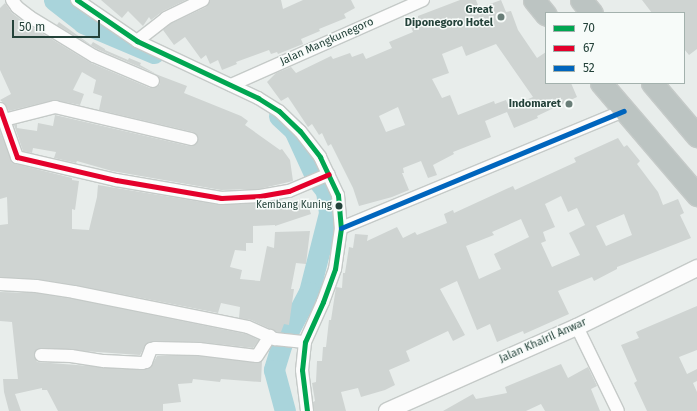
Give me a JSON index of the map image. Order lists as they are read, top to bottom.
{
  "streets": {
    "street": ["Jalan Mangkunegoro", "Jalan Khairil Anwar"]
  },
  "places": ["Great Diponegoro Hotel", "Indomaret", "Kembang Kuning"],
  "lines": ["transit line 70", "transit line 67", "transit line 52"],
  "legend": ["70", "67", "52"],
  "scale_bar": "50 m"
}
